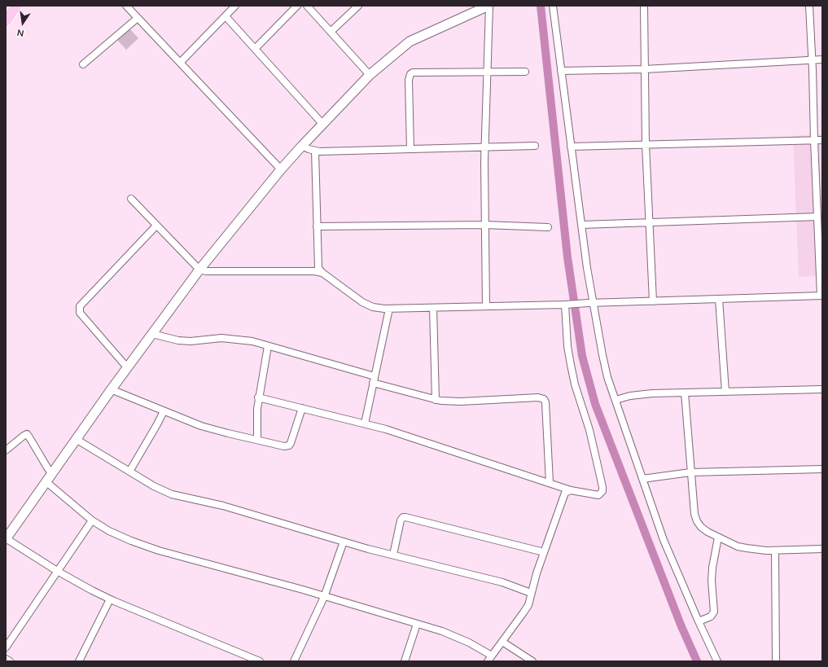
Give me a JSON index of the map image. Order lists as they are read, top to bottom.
{
  "north": "bottom"
}
